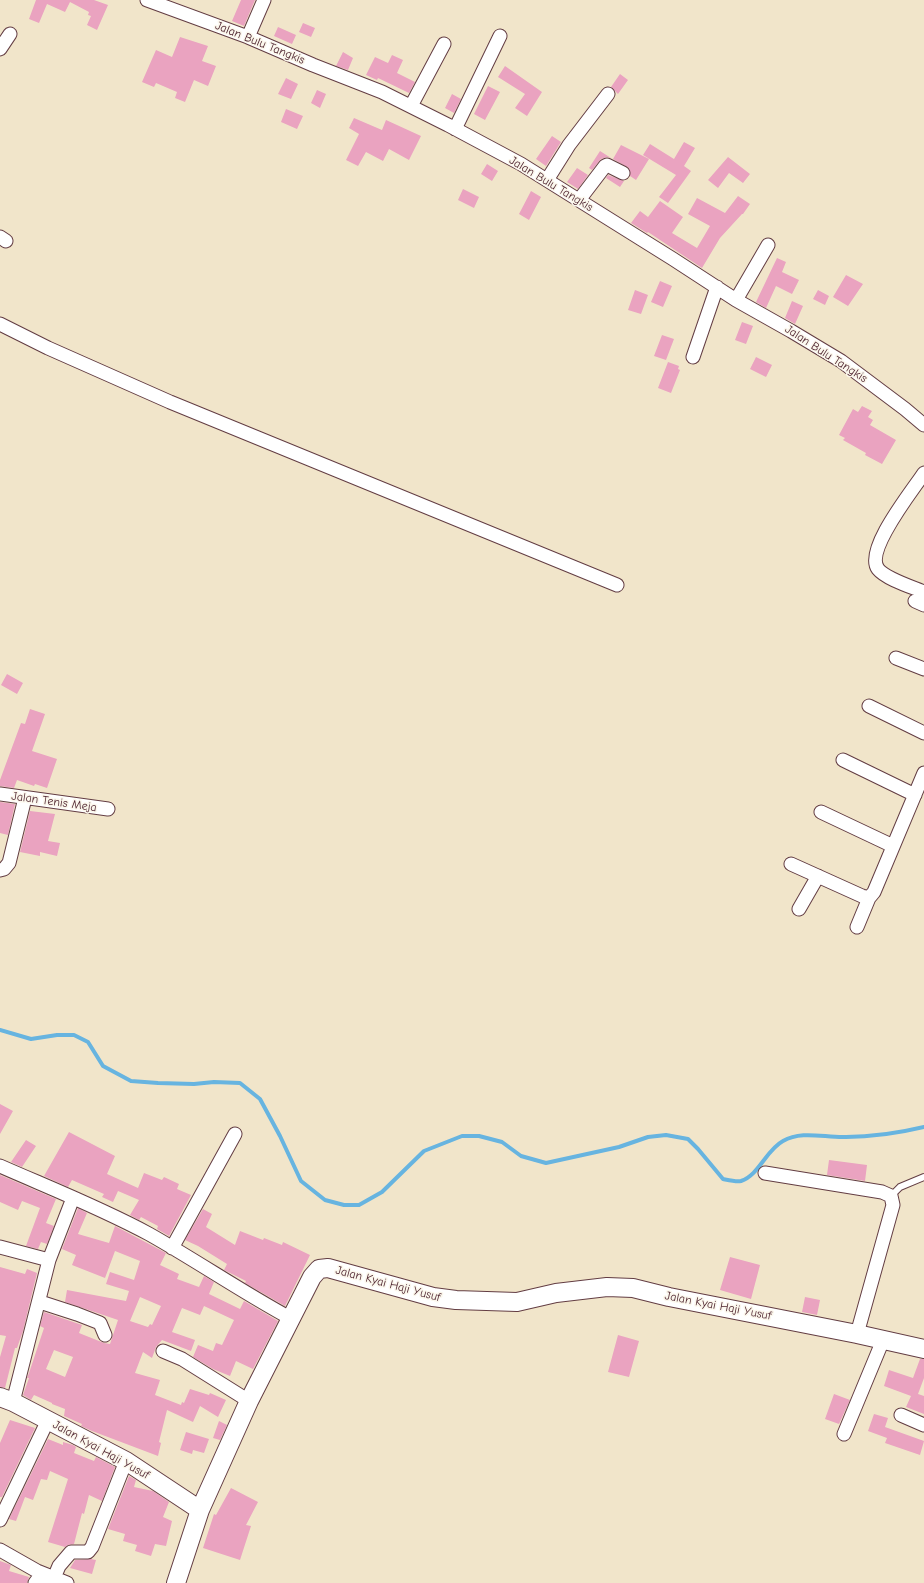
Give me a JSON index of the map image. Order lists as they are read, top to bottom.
{
  "streets": {
    "street": ["Jalan Bulu Tangkis", "Jalan Tenis Meja", "Jalan Kyai Haji Yusuf"]
  }
}
